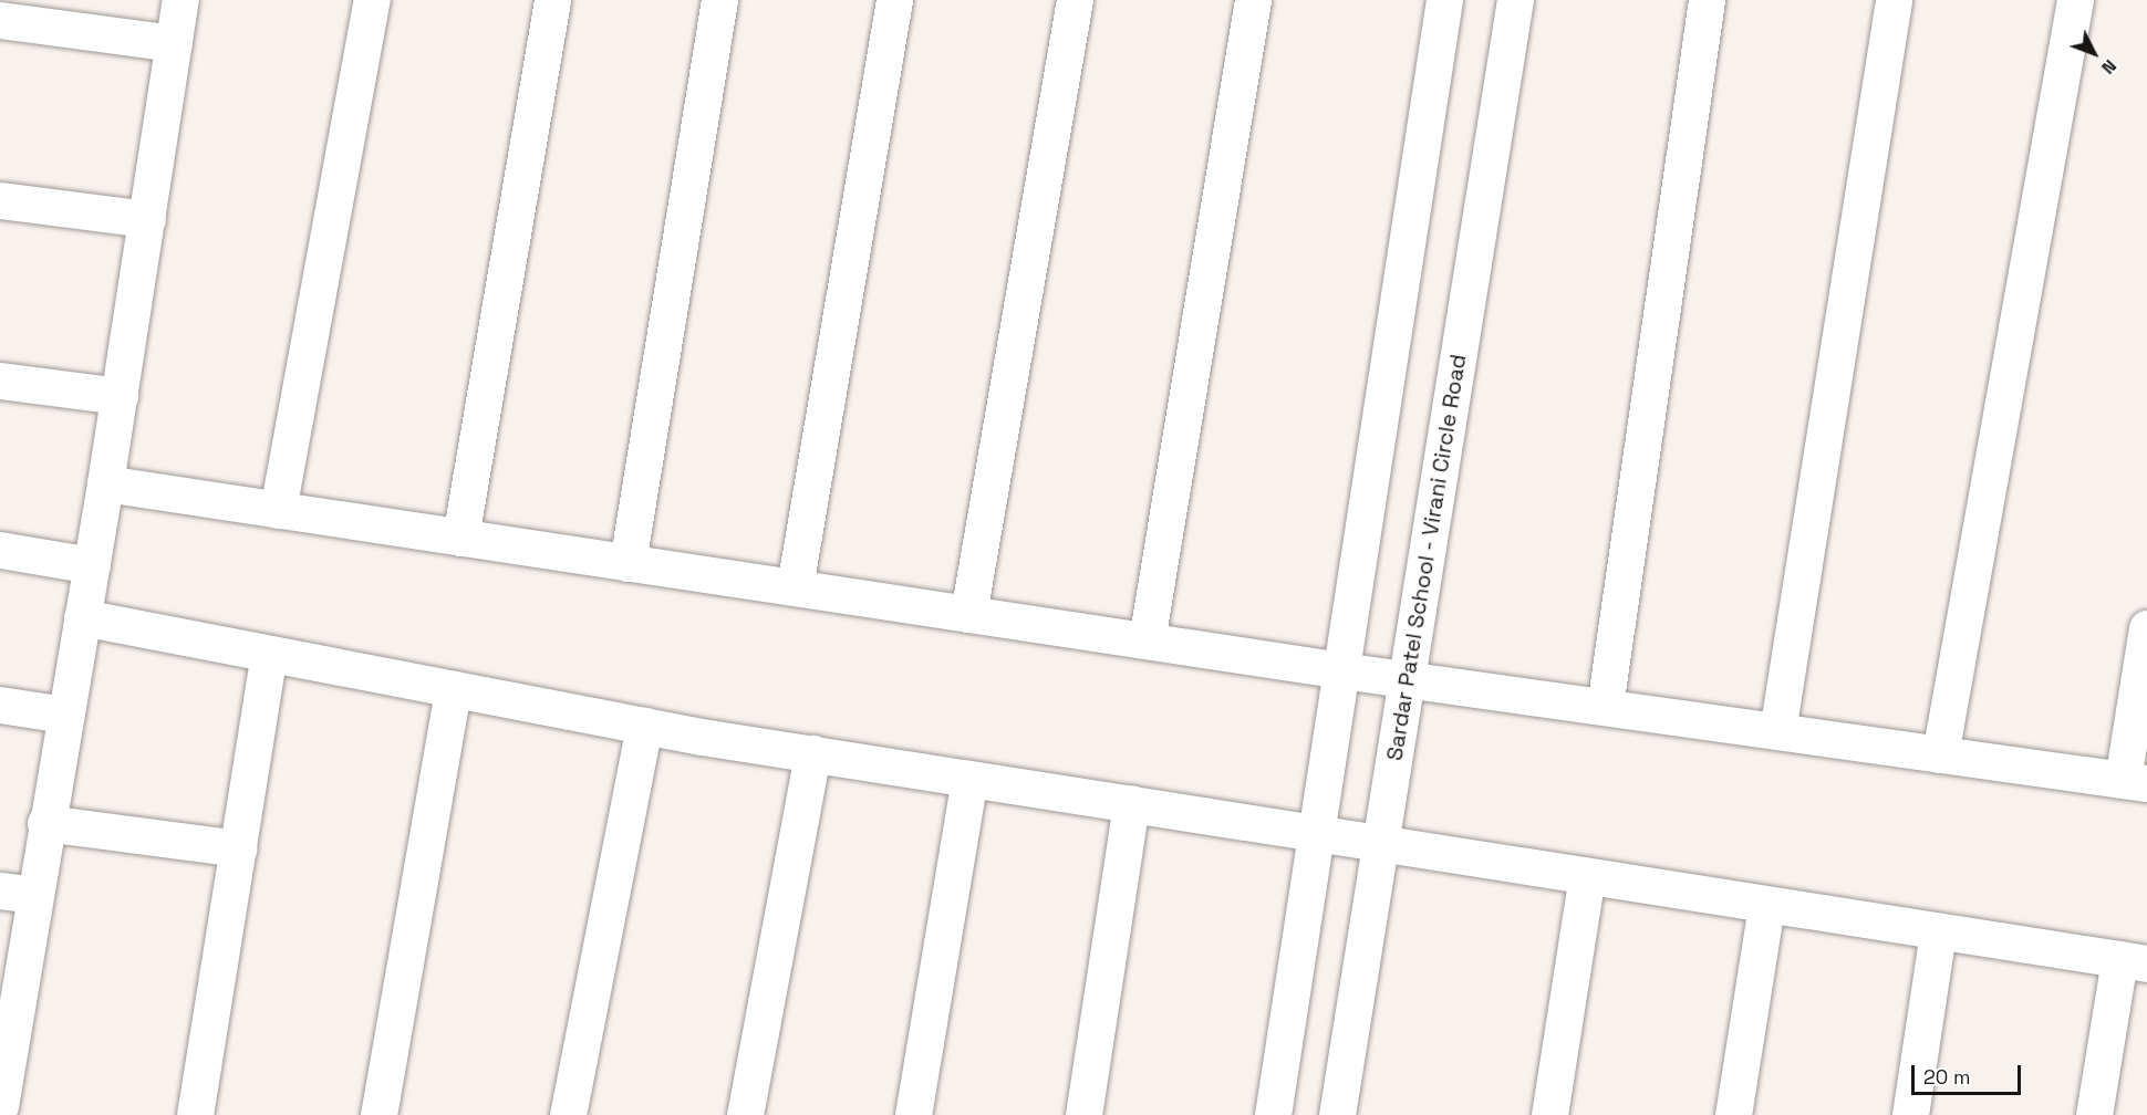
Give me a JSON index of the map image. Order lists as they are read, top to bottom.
{
  "streets": {
    "street": ["Sardar Patel School - Virani Circle Road"]
  },
  "scale_bar": "20 m",
  "north": "bottom right"
}
